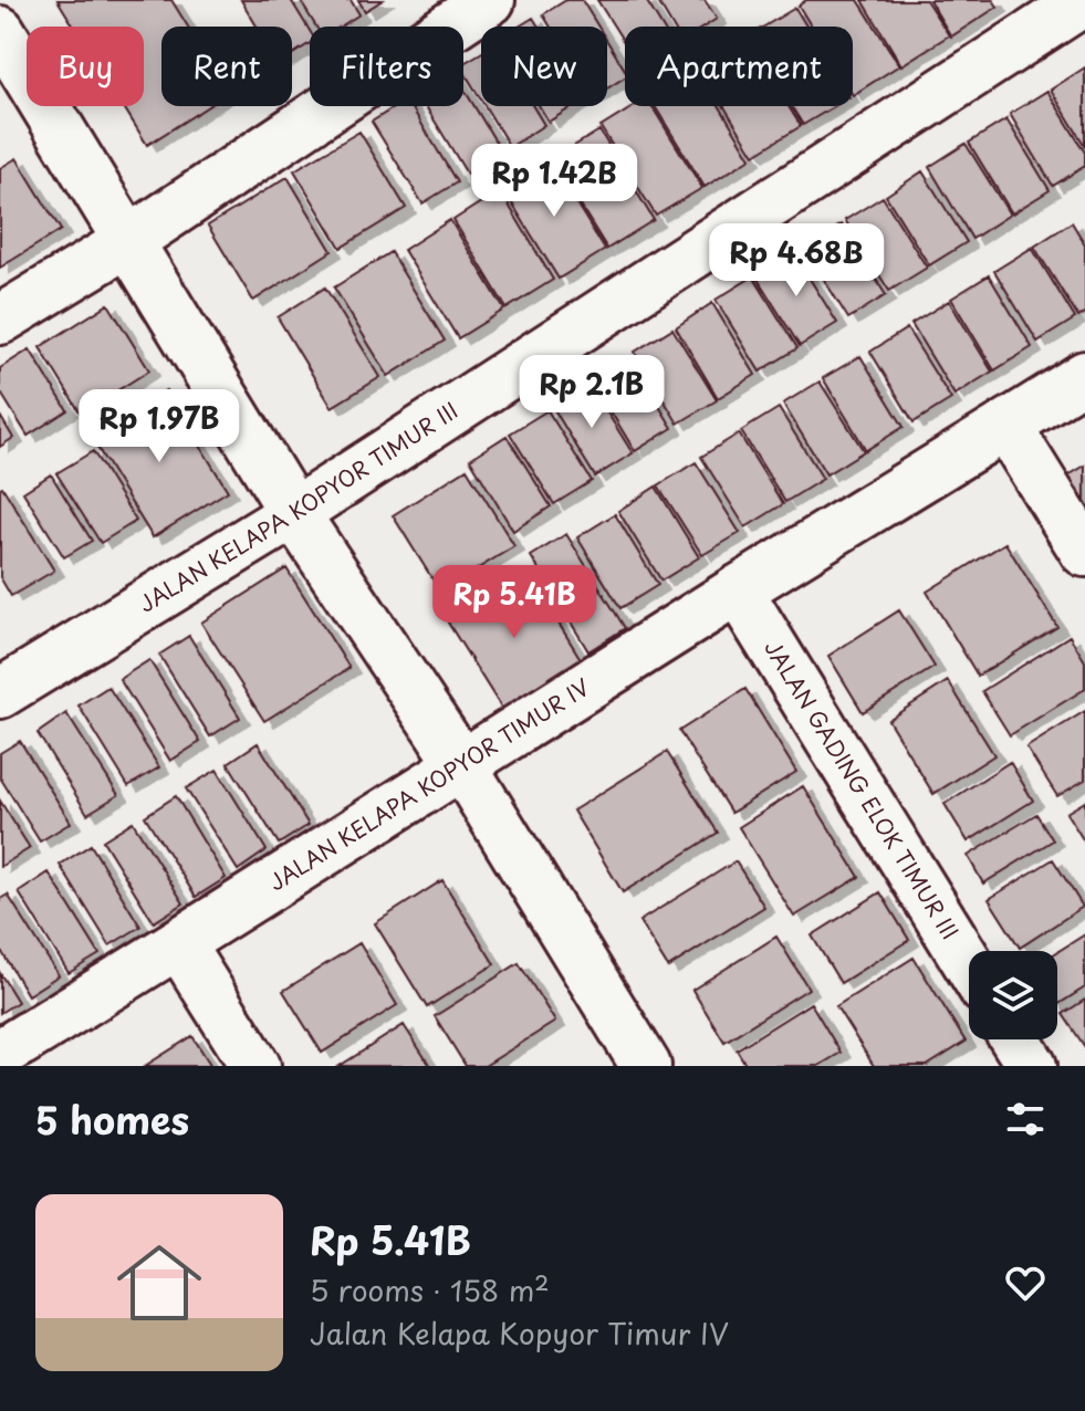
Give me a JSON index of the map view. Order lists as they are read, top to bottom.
{
  "streets": {
    "street": ["JALAN KELAPA KOPYOR TIMUR III", "JALAN KELAPA KOPYOR TIMUR IV", "JALAN GADING ELOK TIMUR III"]
  },
  "crossings": [
    ["JALAN KELAPA KOPYOR TIMUR IV", "JALAN GADING ELOK TIMUR III"]
  ],
  "page": {
    "chip": [
      "Buy",
      "Rent",
      "Filters",
      "New",
      "Apartment"
    ],
    "price": [
      "Rp 1.42B",
      "Rp 4.68B",
      "Rp 2.1B",
      "Rp 1.97B",
      "Rp 5.41B"
    ],
    "heading": "5 homes",
    "list": [
      {
        "name": "Rp 5.41B",
        "note": "5 rooms · 158 m² · Jalan Kelapa Kopyor Timur IV"
      }
    ]
  }
}
